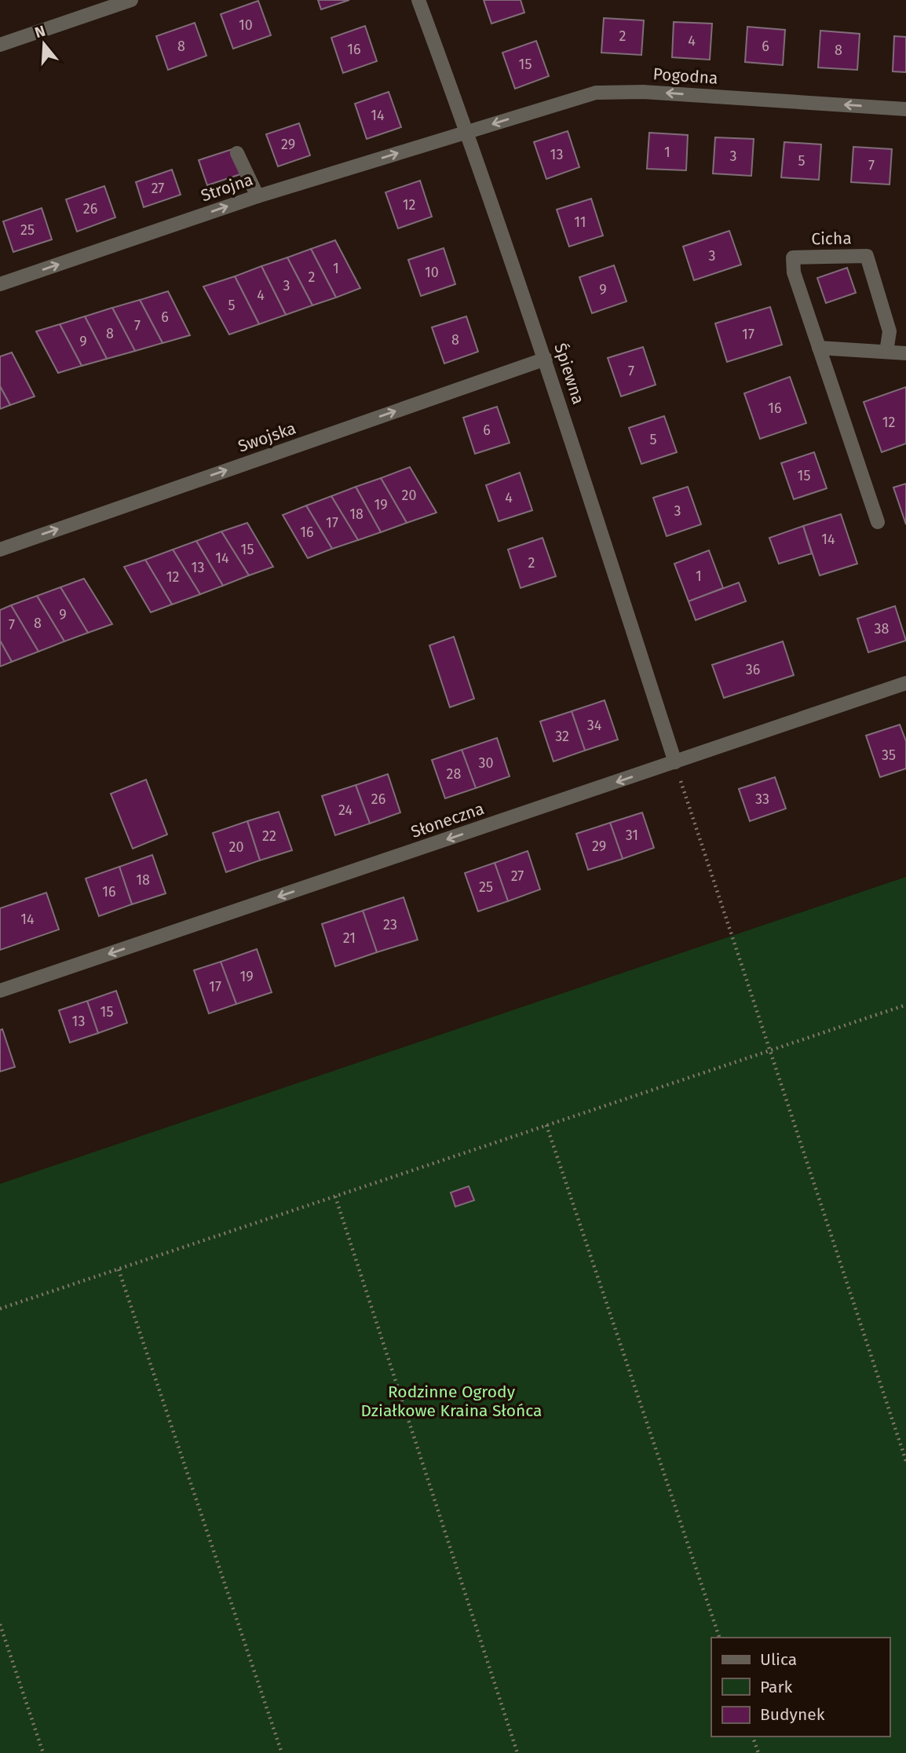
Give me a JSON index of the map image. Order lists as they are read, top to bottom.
{
  "streets": {
    "street": [
      "Pogodna",
      "Strojna",
      "Cicha",
      "Śpiewna",
      "Swojska",
      "Słoneczna"
    ]
  },
  "crossings": [
    ["Pogodna", "Strojna"],
    ["Pogodna", "Śpiewna"],
    ["Strojna", "Śpiewna"],
    ["Śpiewna", "Swojska"],
    ["Śpiewna", "Słoneczna"]
  ],
  "one_way": [
    "Pogodna",
    "Strojna",
    "Swojska",
    "Słoneczna"
  ],
  "parks": ["Rodzinne Ogrody Działkowe Kraina Słońca"],
  "house_numbers": [
    "10",
    "2",
    "4",
    "8",
    "6",
    "16",
    "8",
    "15",
    "14",
    "29",
    "1",
    "13",
    "3",
    "5",
    "7",
    "27",
    "12",
    "26",
    "11",
    "25",
    "3",
    "1",
    "10",
    "2",
    "3",
    "9",
    "4",
    "5",
    "6",
    "7",
    "8",
    "17",
    "8",
    "9",
    "7",
    "16",
    "12",
    "6",
    "5",
    "15",
    "20",
    "4",
    "19",
    "3",
    "18",
    "17",
    "16",
    "14",
    "15",
    "14",
    "2",
    "13",
    "1",
    "12",
    "9",
    "8",
    "7",
    "38",
    "36",
    "34",
    "32",
    "35",
    "30",
    "28",
    "26",
    "33",
    "24",
    "31",
    "22",
    "29",
    "20",
    "27",
    "18",
    "25",
    "16",
    "14",
    "23",
    "21",
    "19",
    "17",
    "15",
    "13"
  ],
  "legend": ["Ulica", "Park", "Budynek"],
  "north": "top"
}
